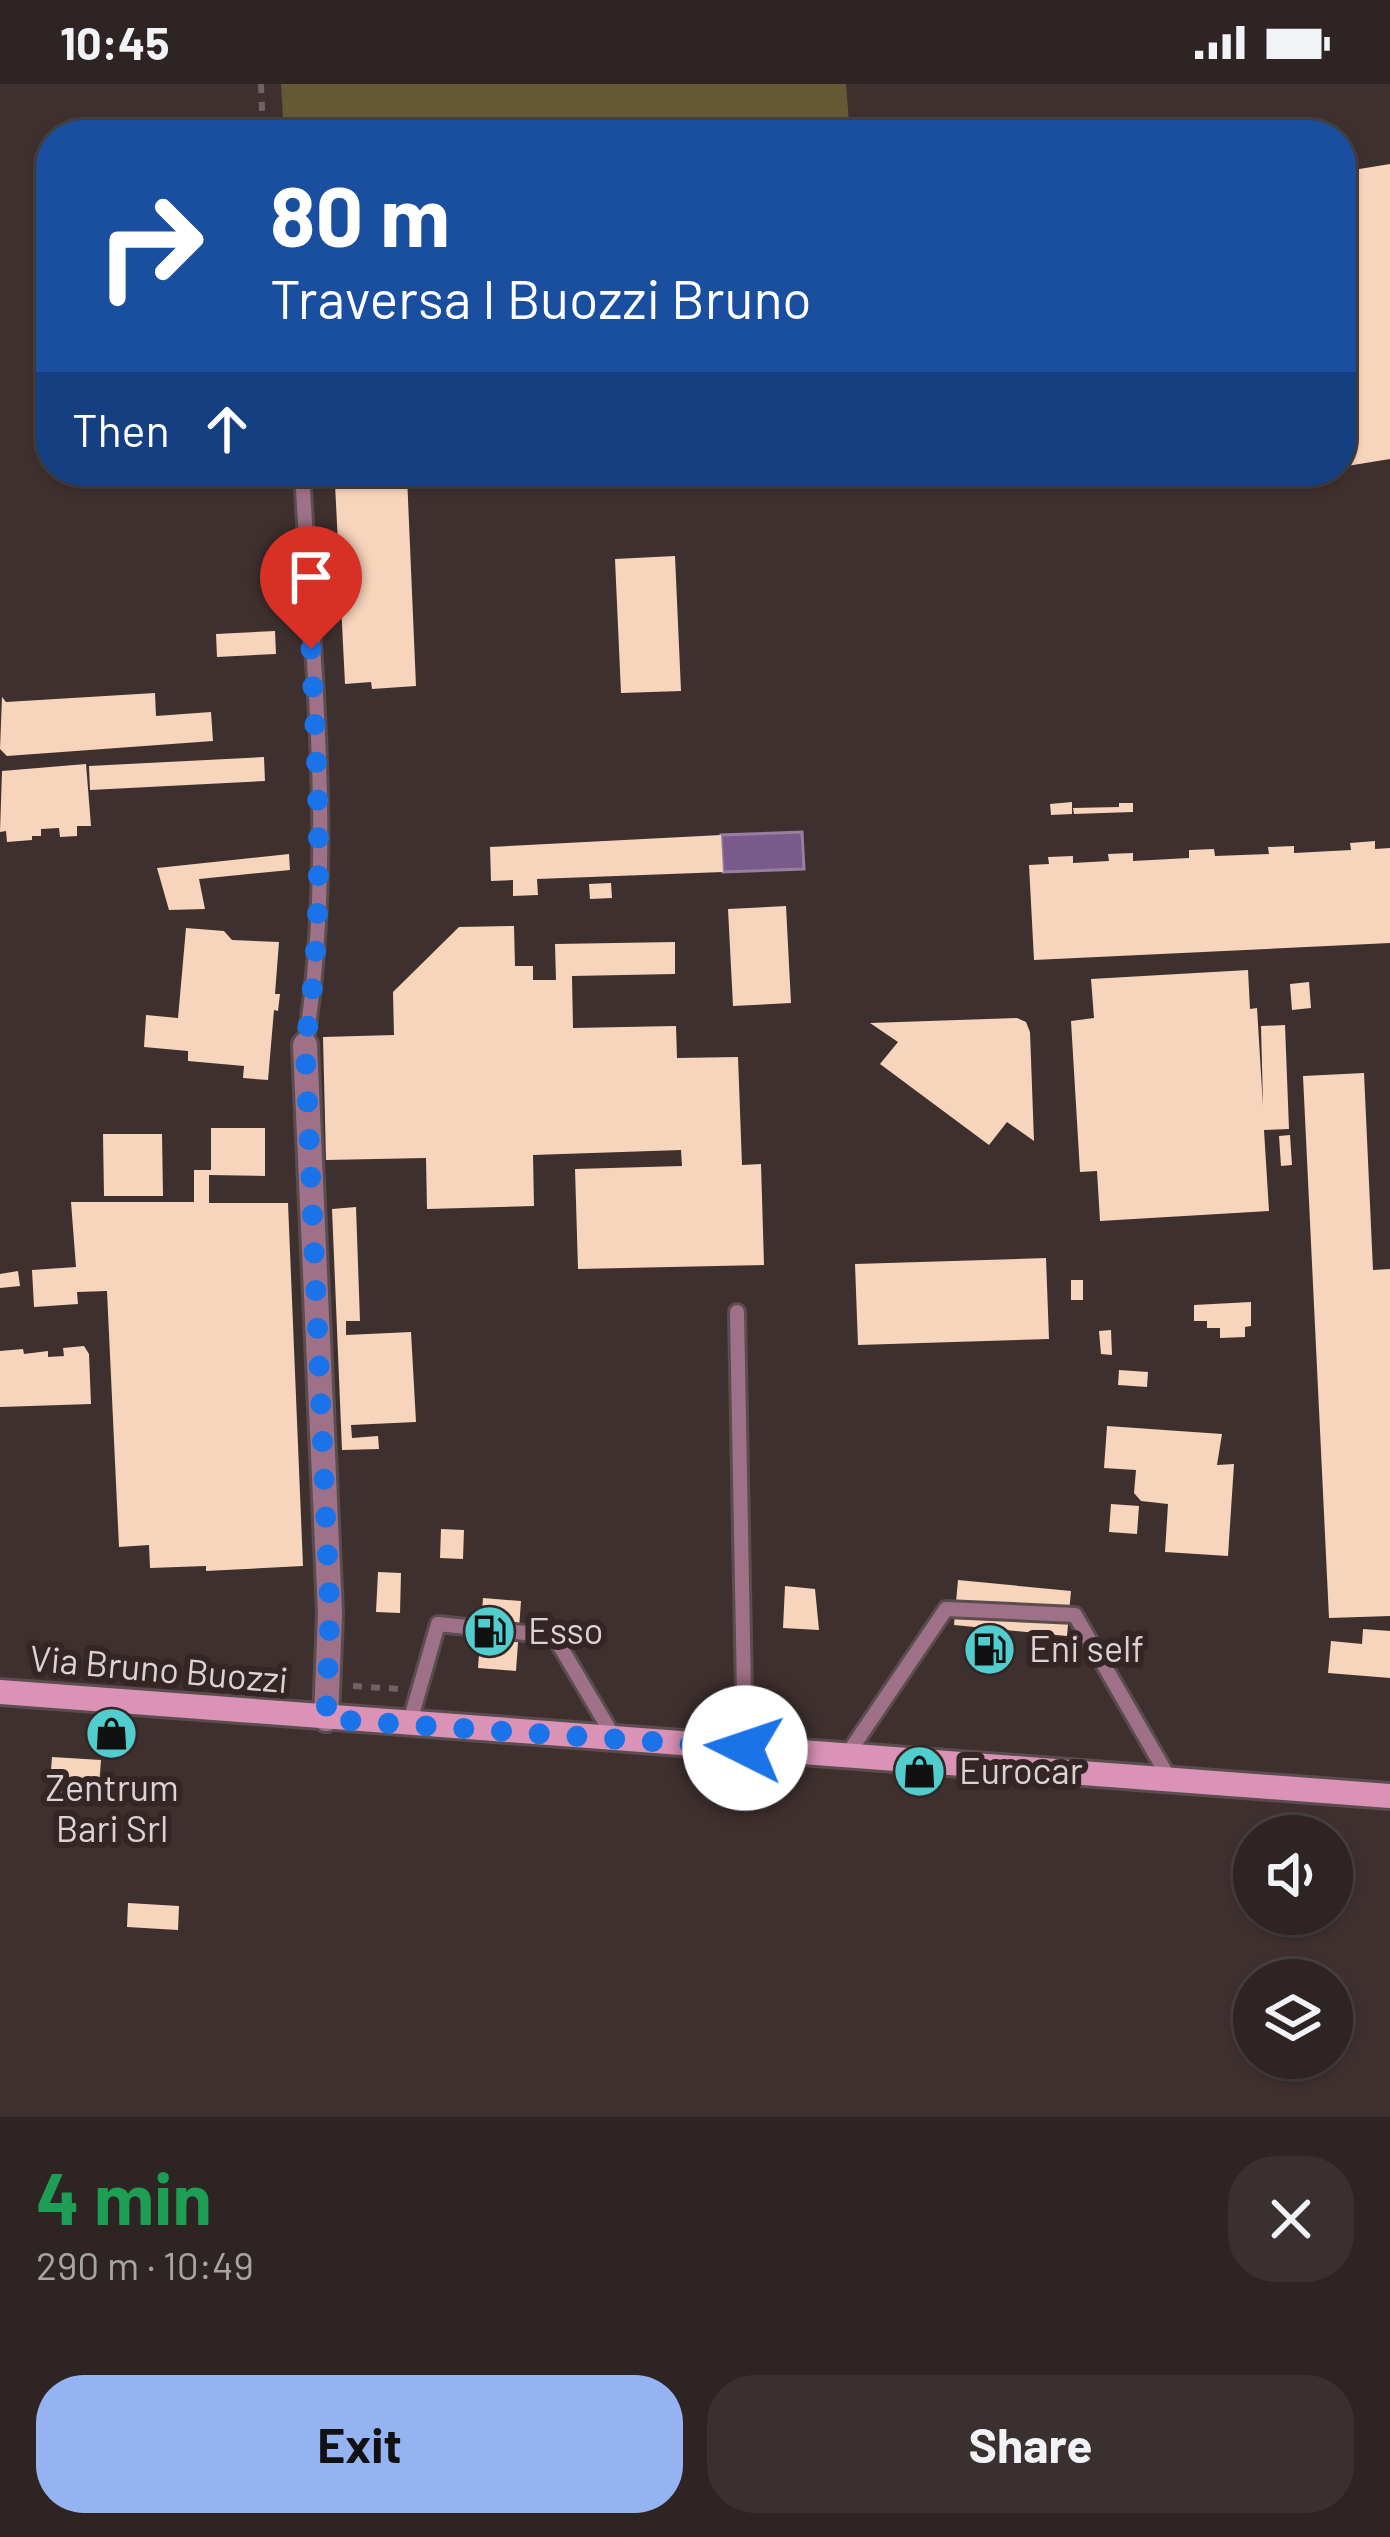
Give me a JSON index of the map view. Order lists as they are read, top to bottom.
{
  "streets": {
    "main road": ["Via Bruno Buozzi"]
  },
  "places": {
    "fuel station": ["Esso", "Eni self"],
    "shop": ["Zentrum Bari Srl", "Eurocar"]
  },
  "page": {
    "status": "10:45",
    "turn": ["80 m", "Traversa I Buozzi Bruno"],
    "then": "Then",
    "heading": ["4 min", "290 m · 10:49"],
    "buttons": ["Exit", "Share"]
  }
}
